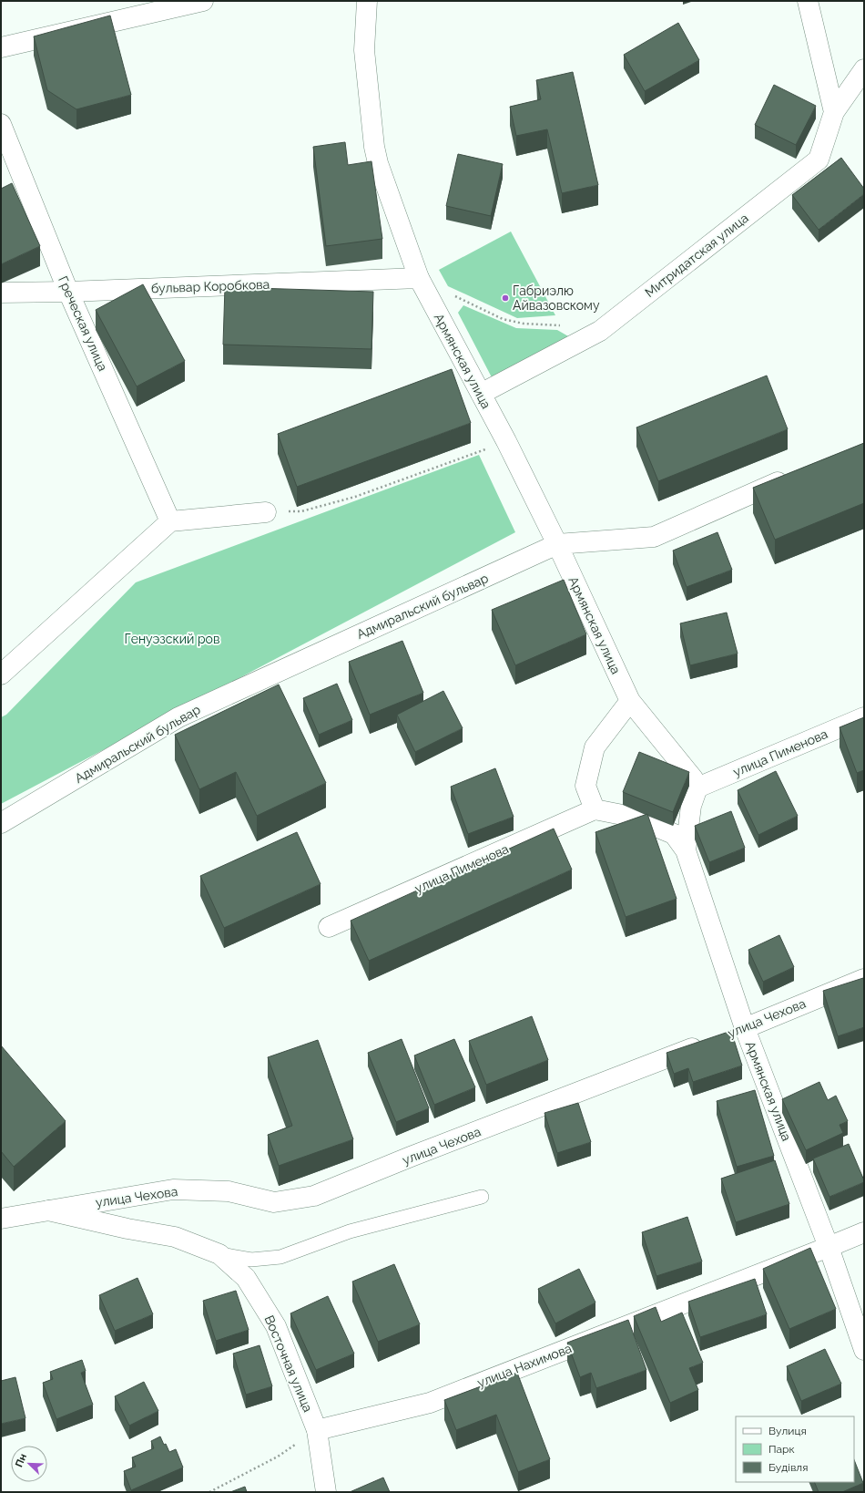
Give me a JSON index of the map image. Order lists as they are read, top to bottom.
{
  "streets": {
    "street": [
      "Митридатская улица",
      "бульвар Коробкова",
      "Греческая улица",
      "Армянская улица",
      "Адмиральский бульвар",
      "улица Пименова",
      "улица Чехова",
      "Восточная улица",
      "улица Нахимова"
    ]
  },
  "crossings": [
    ["Митридатская улица", "Армянская улица"],
    ["бульвар Коробкова", "Греческая улица"],
    ["бульвар Коробкова", "Армянская улица"],
    ["Армянская улица", "Адмиральский бульвар"],
    ["Армянская улица", "улица Пименова"],
    ["Армянская улица", "улица Чехова"],
    ["Армянская улица", "улица Нахимова"],
    ["улица Чехова", "Восточная улица"],
    ["Восточная улица", "улица Нахимова"]
  ],
  "parks": ["Генуэзский ров"],
  "places": ["Габриэлю Айвазовскому"],
  "legend": ["Вулиця", "Парк", "Будівля"],
  "north": "top left"
}
